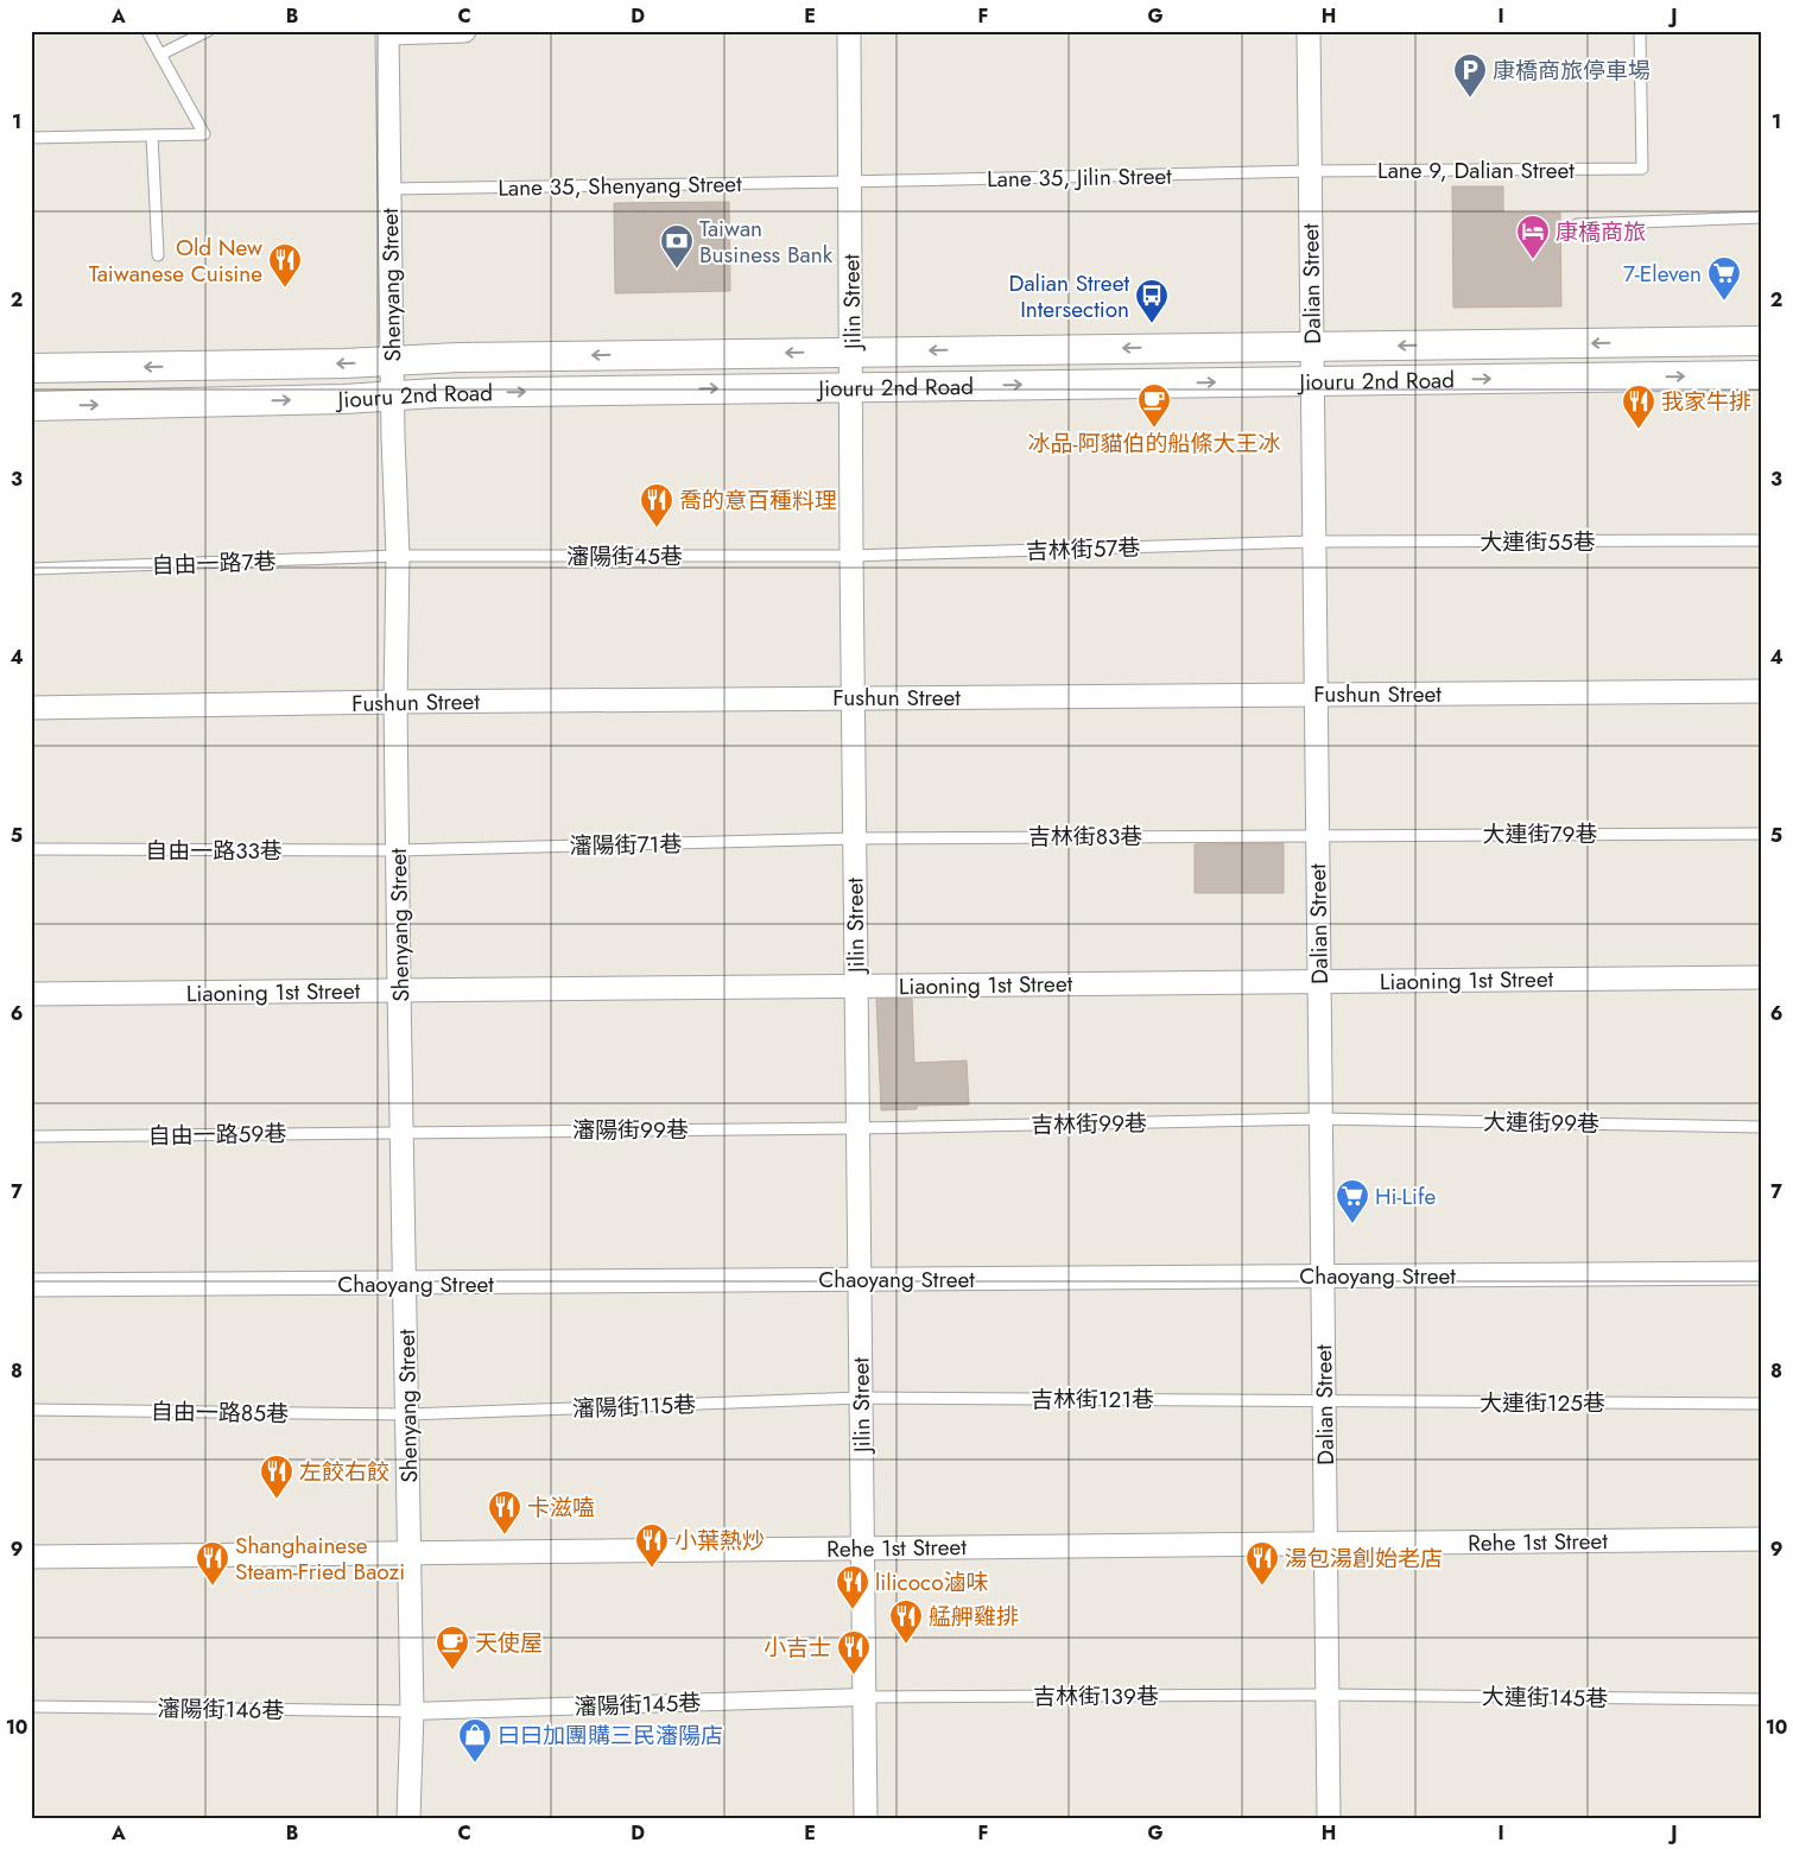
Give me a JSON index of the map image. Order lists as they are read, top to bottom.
{
  "streets": {
    "street": [
      "Dalian Street",
      "Shenyang Street",
      "Jilin Street",
      "Jiouru 2nd Road",
      "Fushun Street",
      "Liaoning 1st Street",
      "Chaoyang Street",
      "Rehe 1st Street",
      "瀋陽街145巷"
    ],
    "lane": [
      "Lane 9, Dalian Street",
      "Lane 35, Jilin Street",
      "Lane 35, Shenyang Street",
      "大連街55巷",
      "吉林街57巷",
      "瀋陽街45巷",
      "自由一路7巷",
      "大連街79巷",
      "吉林街83巷",
      "瀋陽街71巷",
      "自由一路33巷",
      "大連街99巷",
      "吉林街99巷",
      "瀋陽街99巷",
      "自由一路59巷",
      "吉林街121巷",
      "大連街125巷",
      "瀋陽街115巷",
      "自由一路85巷",
      "吉林街139巷",
      "大連街145巷",
      "瀋陽街146巷"
    ]
  },
  "crossings": [
    ["Lane 9, Dalian Street", "Lane 35, Jilin Street"],
    ["Lane 9, Dalian Street", "Dalian Street"],
    ["Lane 35, Jilin Street", "Lane 35, Shenyang Street"],
    ["Lane 35, Jilin Street", "Dalian Street"],
    ["Lane 35, Jilin Street", "Jilin Street"],
    ["Lane 35, Shenyang Street", "Shenyang Street"],
    ["Lane 35, Shenyang Street", "Jilin Street"],
    ["Dalian Street", "Jiouru 2nd Road"],
    ["Dalian Street", "大連街55巷"],
    ["Dalian Street", "吉林街57巷"],
    ["Dalian Street", "Fushun Street"],
    ["Dalian Street", "大連街79巷"],
    ["Dalian Street", "吉林街83巷"],
    ["Dalian Street", "Liaoning 1st Street"],
    ["Dalian Street", "大連街99巷"],
    ["Dalian Street", "吉林街99巷"],
    ["Dalian Street", "Chaoyang Street"],
    ["Dalian Street", "吉林街121巷"],
    ["Dalian Street", "大連街125巷"],
    ["Dalian Street", "Rehe 1st Street"],
    ["Dalian Street", "吉林街139巷"],
    ["Dalian Street", "大連街145巷"],
    ["Shenyang Street", "Jiouru 2nd Road"],
    ["Shenyang Street", "瀋陽街45巷"],
    ["Shenyang Street", "自由一路7巷"],
    ["Shenyang Street", "Fushun Street"],
    ["Shenyang Street", "瀋陽街71巷"],
    ["Shenyang Street", "自由一路33巷"],
    ["Shenyang Street", "Liaoning 1st Street"],
    ["Shenyang Street", "瀋陽街99巷"],
    ["Shenyang Street", "自由一路59巷"],
    ["Shenyang Street", "Chaoyang Street"],
    ["Shenyang Street", "瀋陽街115巷"],
    ["Shenyang Street", "自由一路85巷"],
    ["Shenyang Street", "Rehe 1st Street"],
    ["Shenyang Street", "瀋陽街145巷"],
    ["Shenyang Street", "瀋陽街146巷"],
    ["Jilin Street", "Jiouru 2nd Road"],
    ["Jilin Street", "吉林街57巷"],
    ["Jilin Street", "瀋陽街45巷"],
    ["Jilin Street", "Fushun Street"],
    ["Jilin Street", "吉林街83巷"],
    ["Jilin Street", "瀋陽街71巷"],
    ["Jilin Street", "Liaoning 1st Street"],
    ["Jilin Street", "吉林街99巷"],
    ["Jilin Street", "瀋陽街99巷"],
    ["Jilin Street", "Chaoyang Street"],
    ["Jilin Street", "吉林街121巷"],
    ["Jilin Street", "瀋陽街115巷"],
    ["Jilin Street", "Rehe 1st Street"],
    ["Jilin Street", "吉林街139巷"],
    ["Jilin Street", "瀋陽街145巷"],
    ["大連街55巷", "吉林街57巷"],
    ["吉林街57巷", "瀋陽街45巷"],
    ["瀋陽街45巷", "自由一路7巷"],
    ["大連街79巷", "吉林街83巷"],
    ["吉林街83巷", "瀋陽街71巷"],
    ["瀋陽街71巷", "自由一路33巷"],
    ["大連街99巷", "吉林街99巷"],
    ["吉林街99巷", "瀋陽街99巷"],
    ["瀋陽街99巷", "自由一路59巷"],
    ["吉林街121巷", "大連街125巷"],
    ["吉林街121巷", "瀋陽街115巷"],
    ["瀋陽街115巷", "自由一路85巷"],
    ["吉林街139巷", "大連街145巷"],
    ["吉林街139巷", "瀋陽街145巷"],
    ["瀋陽街145巷", "瀋陽街146巷"]
  ],
  "places": {
    "parking": ["康橋商旅停車場"],
    "hotel": ["康橋商旅"],
    "bank": ["Taiwan Business Bank"],
    "restaurant": [
      "Old New Taiwanese Cuisine",
      "我家牛排",
      "喬的意百種料理",
      "左餃右餃",
      "卡滋嗑",
      "小葉熱炒",
      "Shanghainese Steam-Fried Baozi",
      "湯包湯創始老店",
      "lilicoco滷味",
      "艋舺雞排",
      "小吉士"
    ],
    "supermarket": ["7-Eleven", "Hi-Life"],
    "bus stop": ["Dalian Street Intersection"],
    "cafe": ["冰品-阿貓伯的船條大王冰", "天使屋"],
    "shop": ["曰曰加團購三民瀋陽店"]
  },
  "grid": {
    "columns": [
      "A",
      "B",
      "C",
      "D",
      "E",
      "F",
      "G",
      "H",
      "I",
      "J"
    ],
    "rows": [
      "1",
      "2",
      "3",
      "4",
      "5",
      "6",
      "7",
      "8",
      "9",
      "10"
    ]
  }
}
